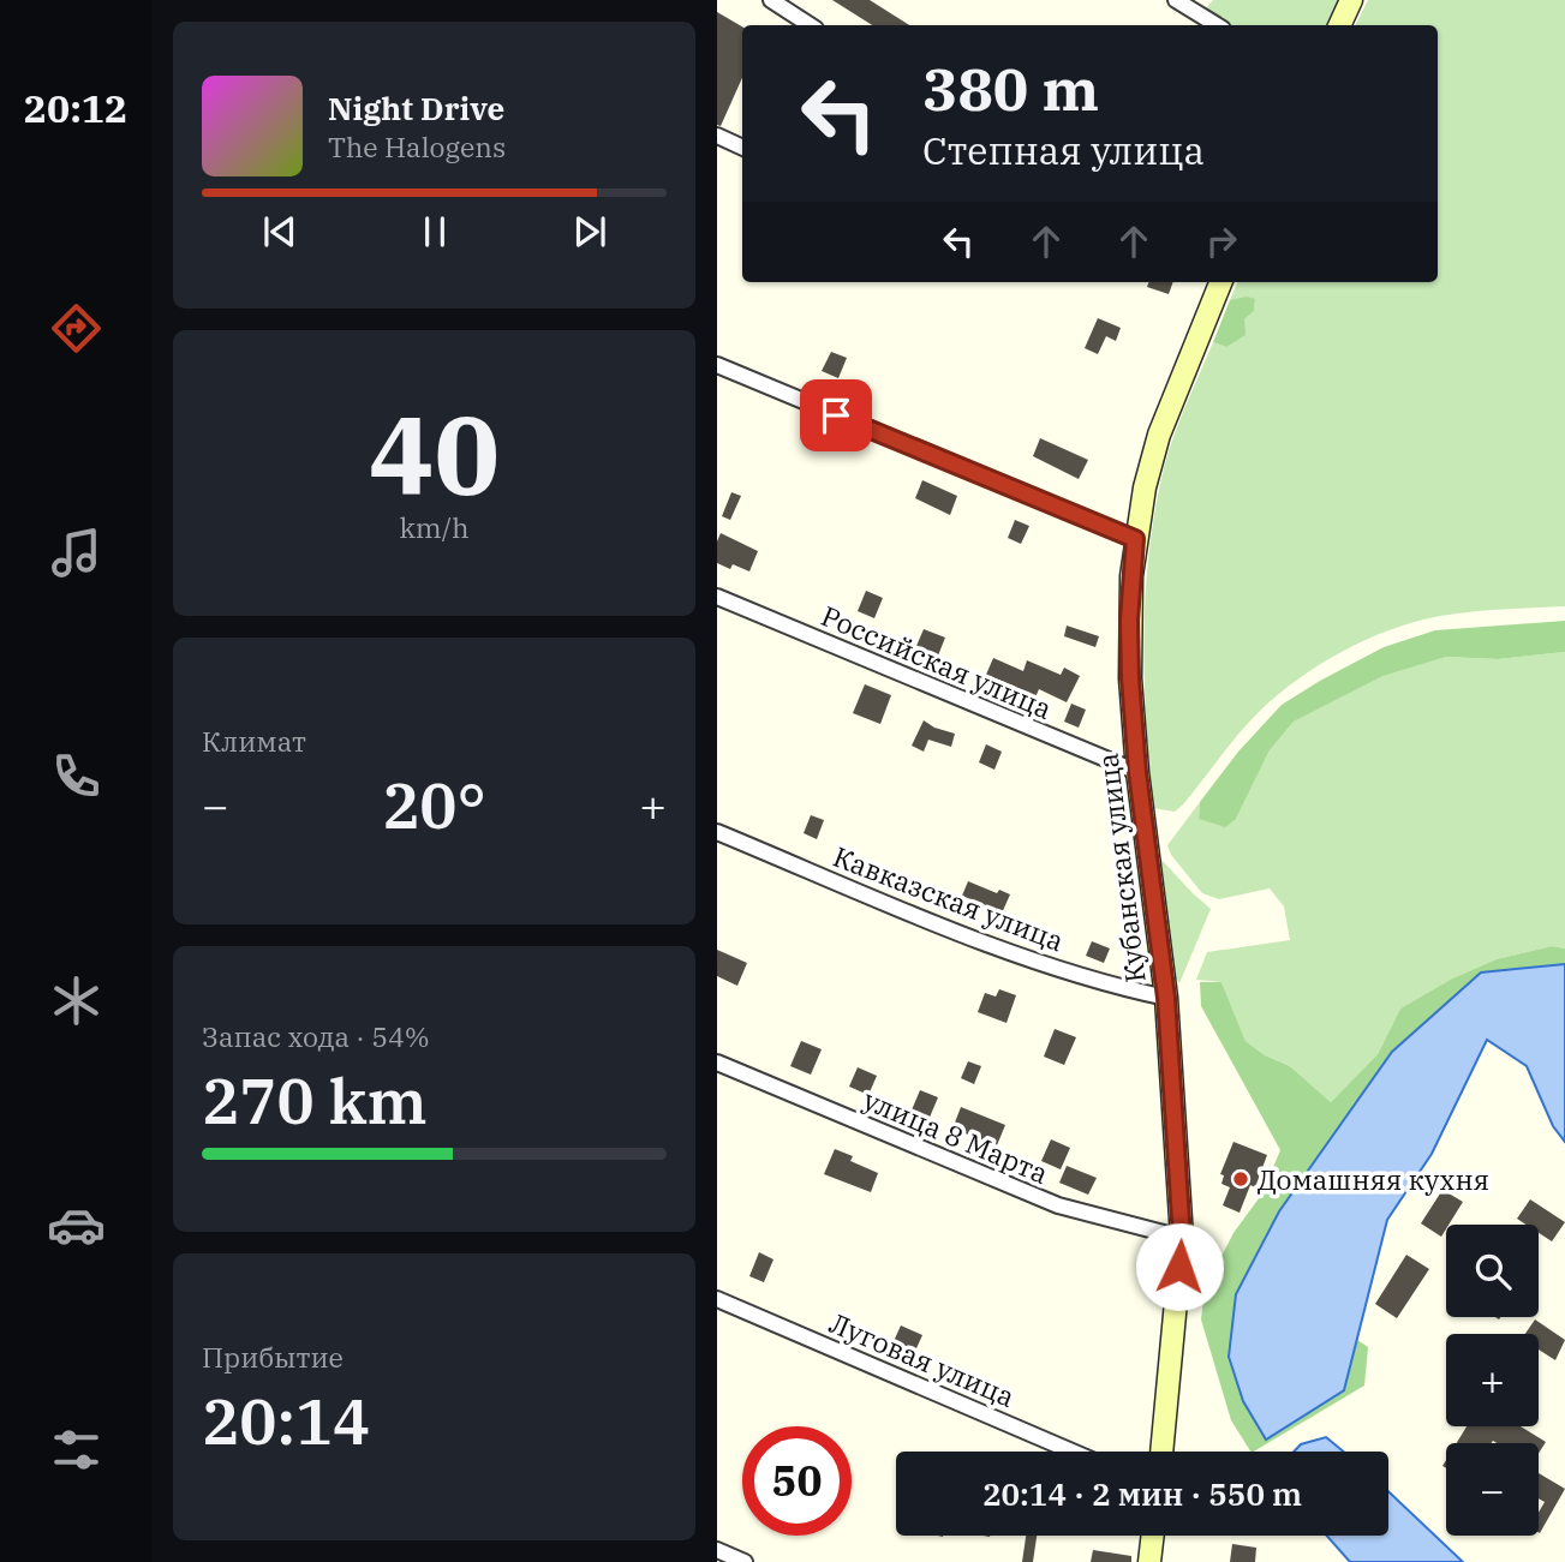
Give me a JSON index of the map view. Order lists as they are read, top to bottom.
{
  "streets": {
    "main road": ["Кубанская улица"],
    "street": [
      "Российская улица",
      "Кавказская улица",
      "улица 8 Марта",
      "Луговая улица"
    ]
  },
  "crossings": [
    ["Российская улица", "Кубанская улица"],
    ["Кубанская улица", "Кавказская улица"],
    ["Кубанская улица", "улица 8 Марта"]
  ],
  "places": ["Домашняя кухня"],
  "page": {
    "tabs": "20:12",
    "turn": ["380 m", "Степная улица"],
    "song": ["Night Drive", "The Halogens"],
    "tile": [
      ["40", "km/h"],
      "Климат",
      ["Запас хода · 54%", "270 km"],
      ["Прибытие", "20:14"]
    ],
    "heat": ["−", "20°", "+"],
    "map_buttons": ["+", "−"],
    "limit": "50",
    "trip": "20:14 · 2 мин · 550 m"
  }
}
